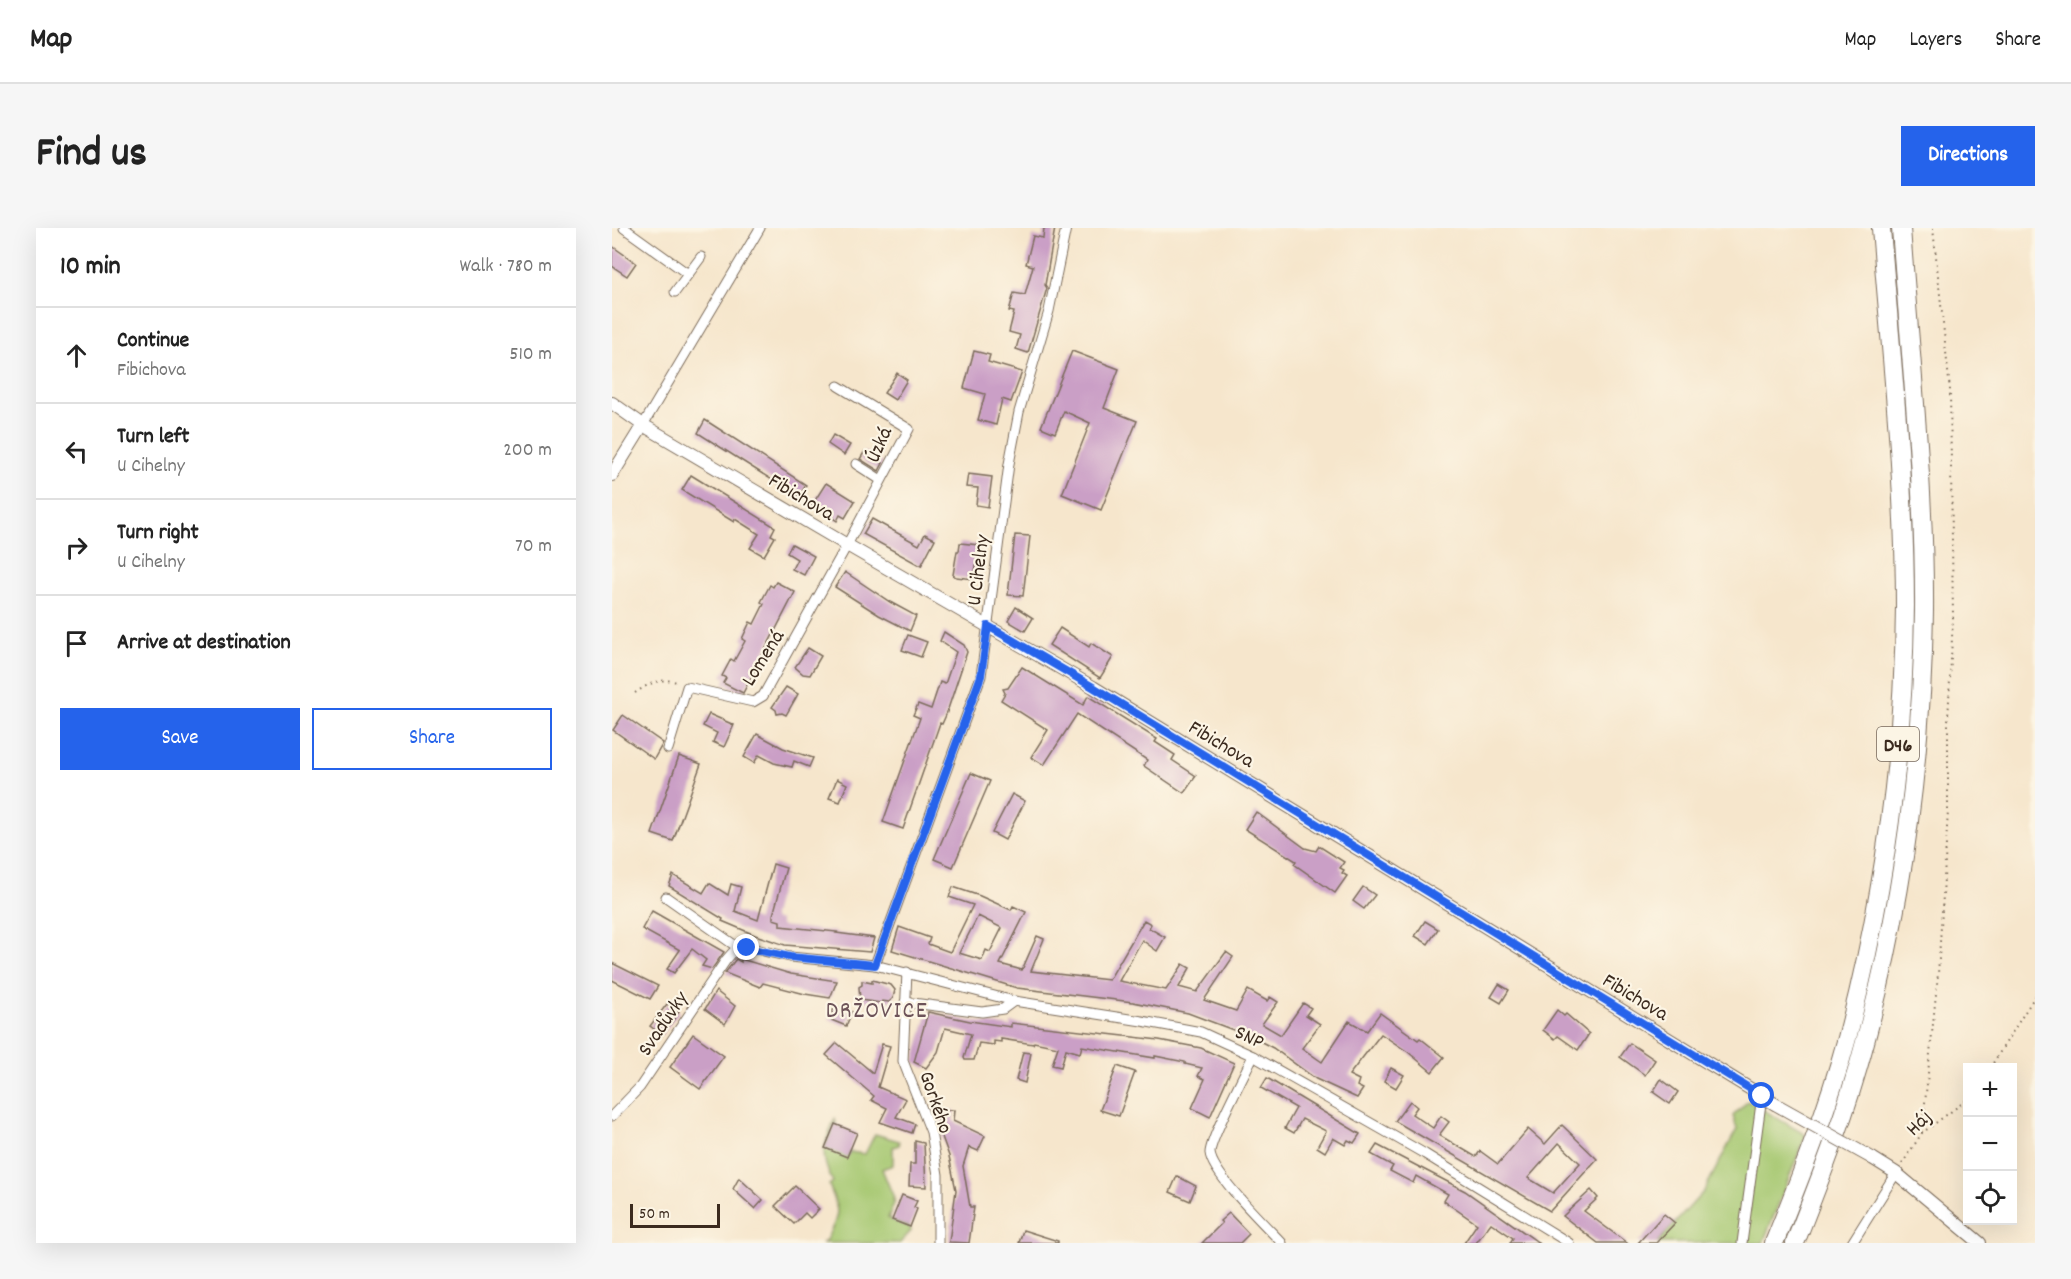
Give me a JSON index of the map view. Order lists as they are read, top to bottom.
{
  "streets": {
    "highway": ["D46"],
    "street": [
      "Úzká",
      "Fibichova",
      "U Cihelny",
      "Lomená",
      "Svadůvky",
      "SNP",
      "Gorkého"
    ],
    "path": ["Háj"]
  },
  "crossings": [
    ["Úzká", "Fibichova"],
    ["Úzká", "Lomená"],
    ["Fibichova", "U Cihelny"],
    ["Fibichova", "Lomená"],
    ["Fibichova", "Háj"],
    ["U Cihelny", "SNP"],
    ["SNP", "Gorkého"]
  ],
  "districts": ["DRŽOVICE"],
  "scale_bar": "50 m",
  "page": {
    "header": "Map",
    "nav": ["Map", "Layers", "Share"],
    "title": "Find us",
    "buttons": [
      "Directions",
      ["Save", "Share"]
    ],
    "heading": ["10 min", "Walk · 780 m"],
    "list": [
      ["Continue", "Fibichova", "510 m"],
      ["Turn left", "U Cihelny", "200 m"],
      ["Turn right", "U Cihelny", "70 m"],
      "Arrive at destination"
    ],
    "map_buttons": ["+", "−"],
    "scale": "50 m"
  }
}
